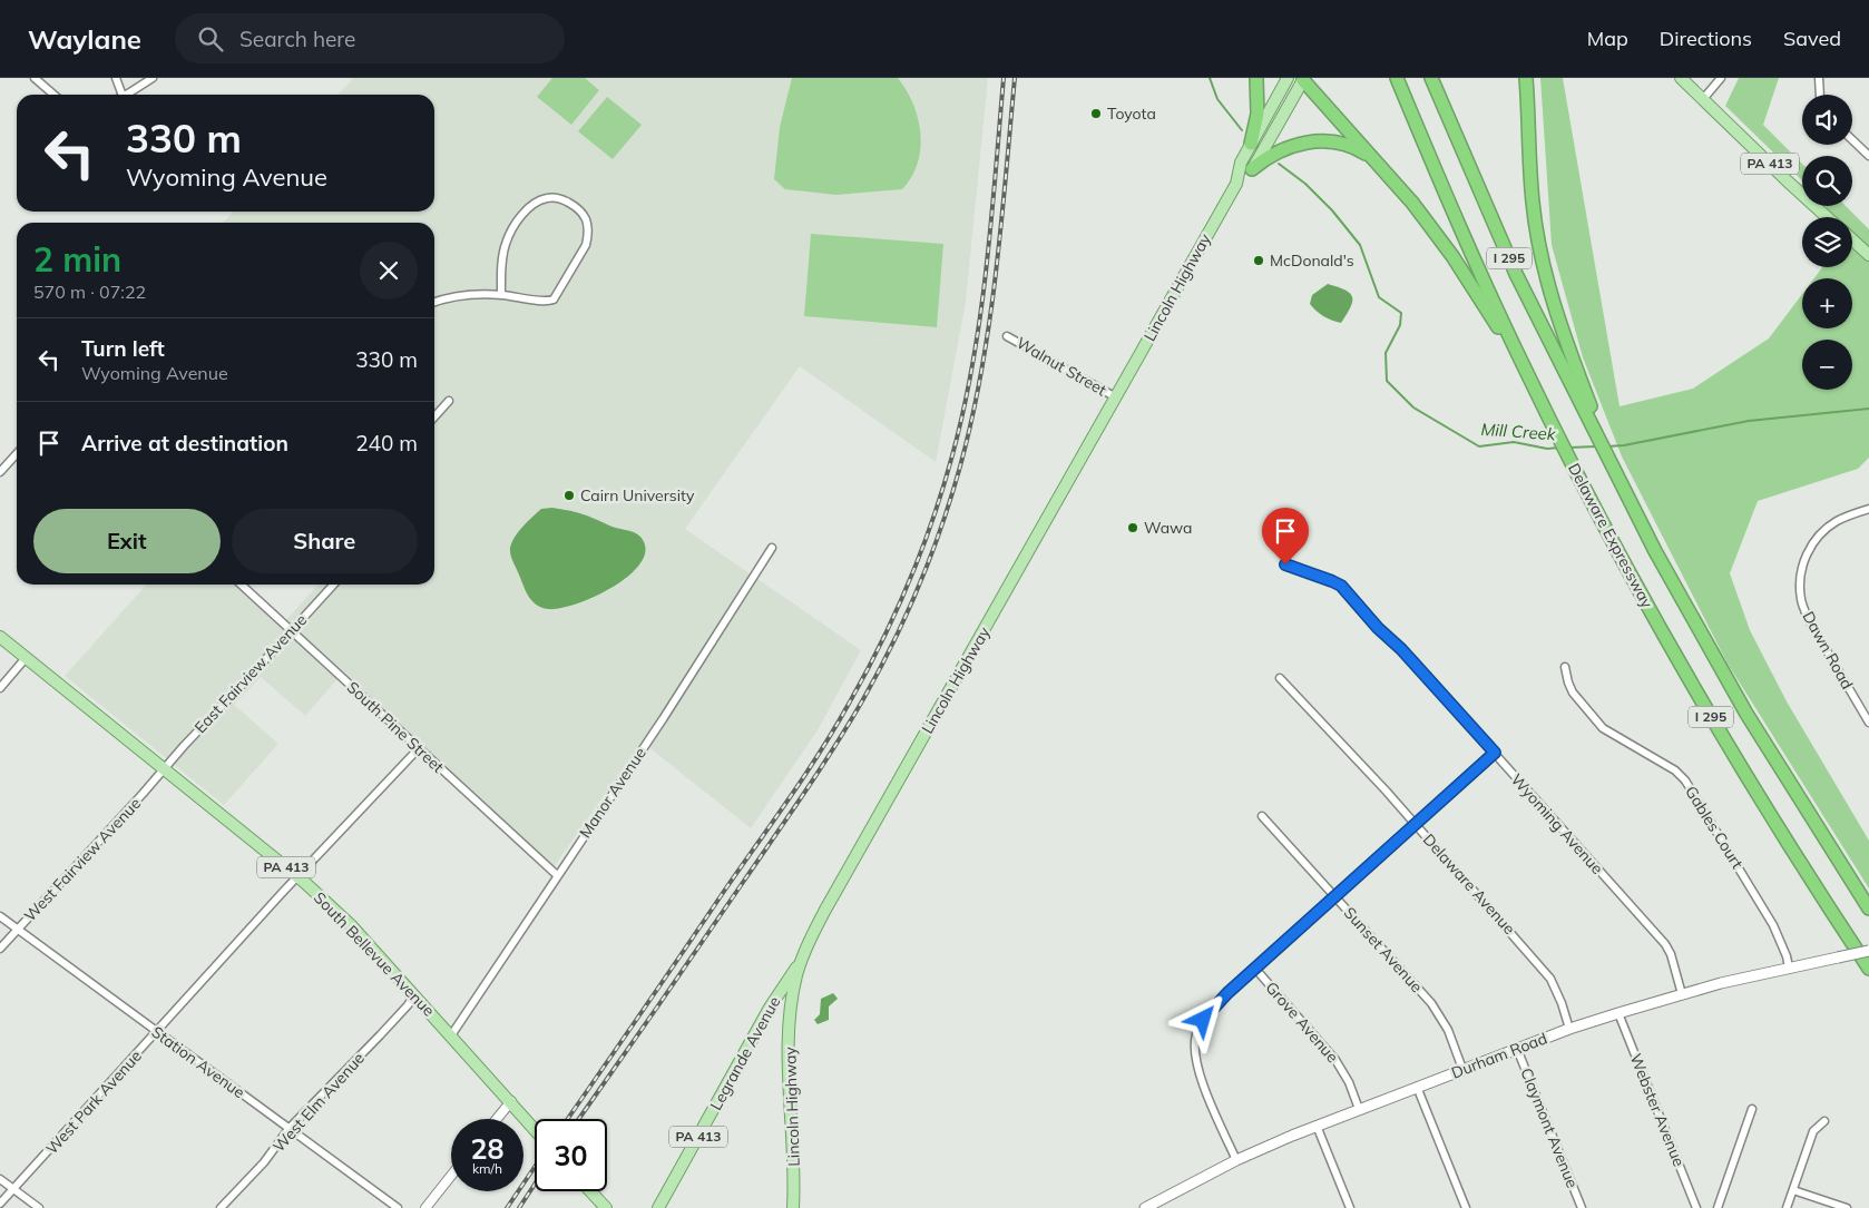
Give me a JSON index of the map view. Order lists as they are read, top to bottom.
{
  "streets": {
    "highway": ["I 295", "Delaware Expressway"],
    "main road": [
      "PA 413",
      "Lincoln Highway",
      "South Bellevue Avenue",
      "Legrande Avenue",
      "Durham Road"
    ],
    "street": [
      "Walnut Street",
      "Dawn Road",
      "East Fairview Avenue",
      "South Pine Street",
      "Manor Avenue",
      "Wyoming Avenue",
      "Gables Court",
      "West Fairview Avenue",
      "Delaware Avenue",
      "Sunset Avenue",
      "Grove Avenue",
      "Station Avenue",
      "West Park Avenue",
      "West Elm Avenue",
      "Webster Avenue",
      "Claymont Avenue"
    ]
  },
  "crossings": [
    ["I 295", "Delaware Expressway"],
    ["Lincoln Highway", "Walnut Street"],
    ["Lincoln Highway", "Legrande Avenue"],
    ["East Fairview Avenue", "South Pine Street"],
    ["East Fairview Avenue", "West Fairview Avenue"],
    ["East Fairview Avenue", "South Bellevue Avenue"],
    ["South Pine Street", "Manor Avenue"],
    ["South Pine Street", "West Park Avenue"],
    ["Manor Avenue", "South Bellevue Avenue"],
    ["Wyoming Avenue", "Durham Road"],
    ["Gables Court", "Durham Road"],
    ["West Fairview Avenue", "South Bellevue Avenue"],
    ["West Fairview Avenue", "Station Avenue"],
    ["Delaware Avenue", "Durham Road"],
    ["Sunset Avenue", "Durham Road"],
    ["South Bellevue Avenue", "West Park Avenue"],
    ["South Bellevue Avenue", "West Elm Avenue"],
    ["Grove Avenue", "Durham Road"],
    ["Durham Road", "Webster Avenue"],
    ["Durham Road", "Claymont Avenue"],
    ["Station Avenue", "West Park Avenue"],
    ["Station Avenue", "West Elm Avenue"]
  ],
  "water": ["Mill Creek"],
  "places": [
    "Toyota",
    "McDonald's",
    "Cairn University",
    "Wawa"
  ],
  "page": {
    "header": "Waylane",
    "search": "Search here",
    "nav": ["Map", "Directions", "Saved"],
    "map_buttons": ["+", "−"],
    "turn": ["330 m", "Wyoming Avenue"],
    "heading": ["2 min", "570 m · 07:22"],
    "list": [
      {
        "name": "Turn left",
        "note": "Wyoming Avenue",
        "value": "330 m"
      },
      {
        "name": "Arrive at destination",
        "value": "240 m"
      }
    ],
    "buttons": ["Exit", "Share"],
    "speed": "28 km/h",
    "limit": "30"
  }
}
